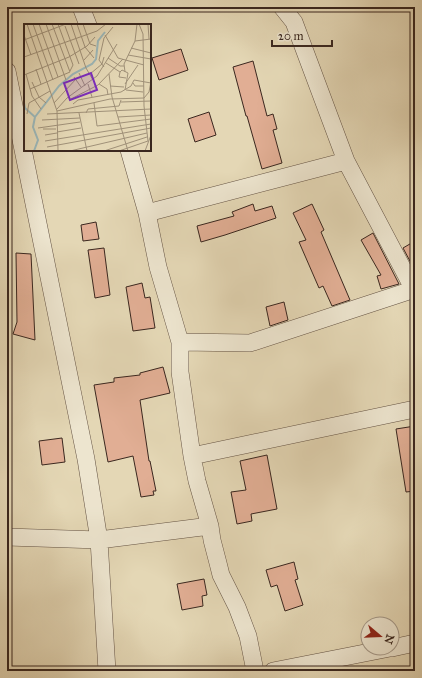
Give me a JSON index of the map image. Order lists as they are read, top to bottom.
{
  "scale_bar": "20 m",
  "north": "right"
}
